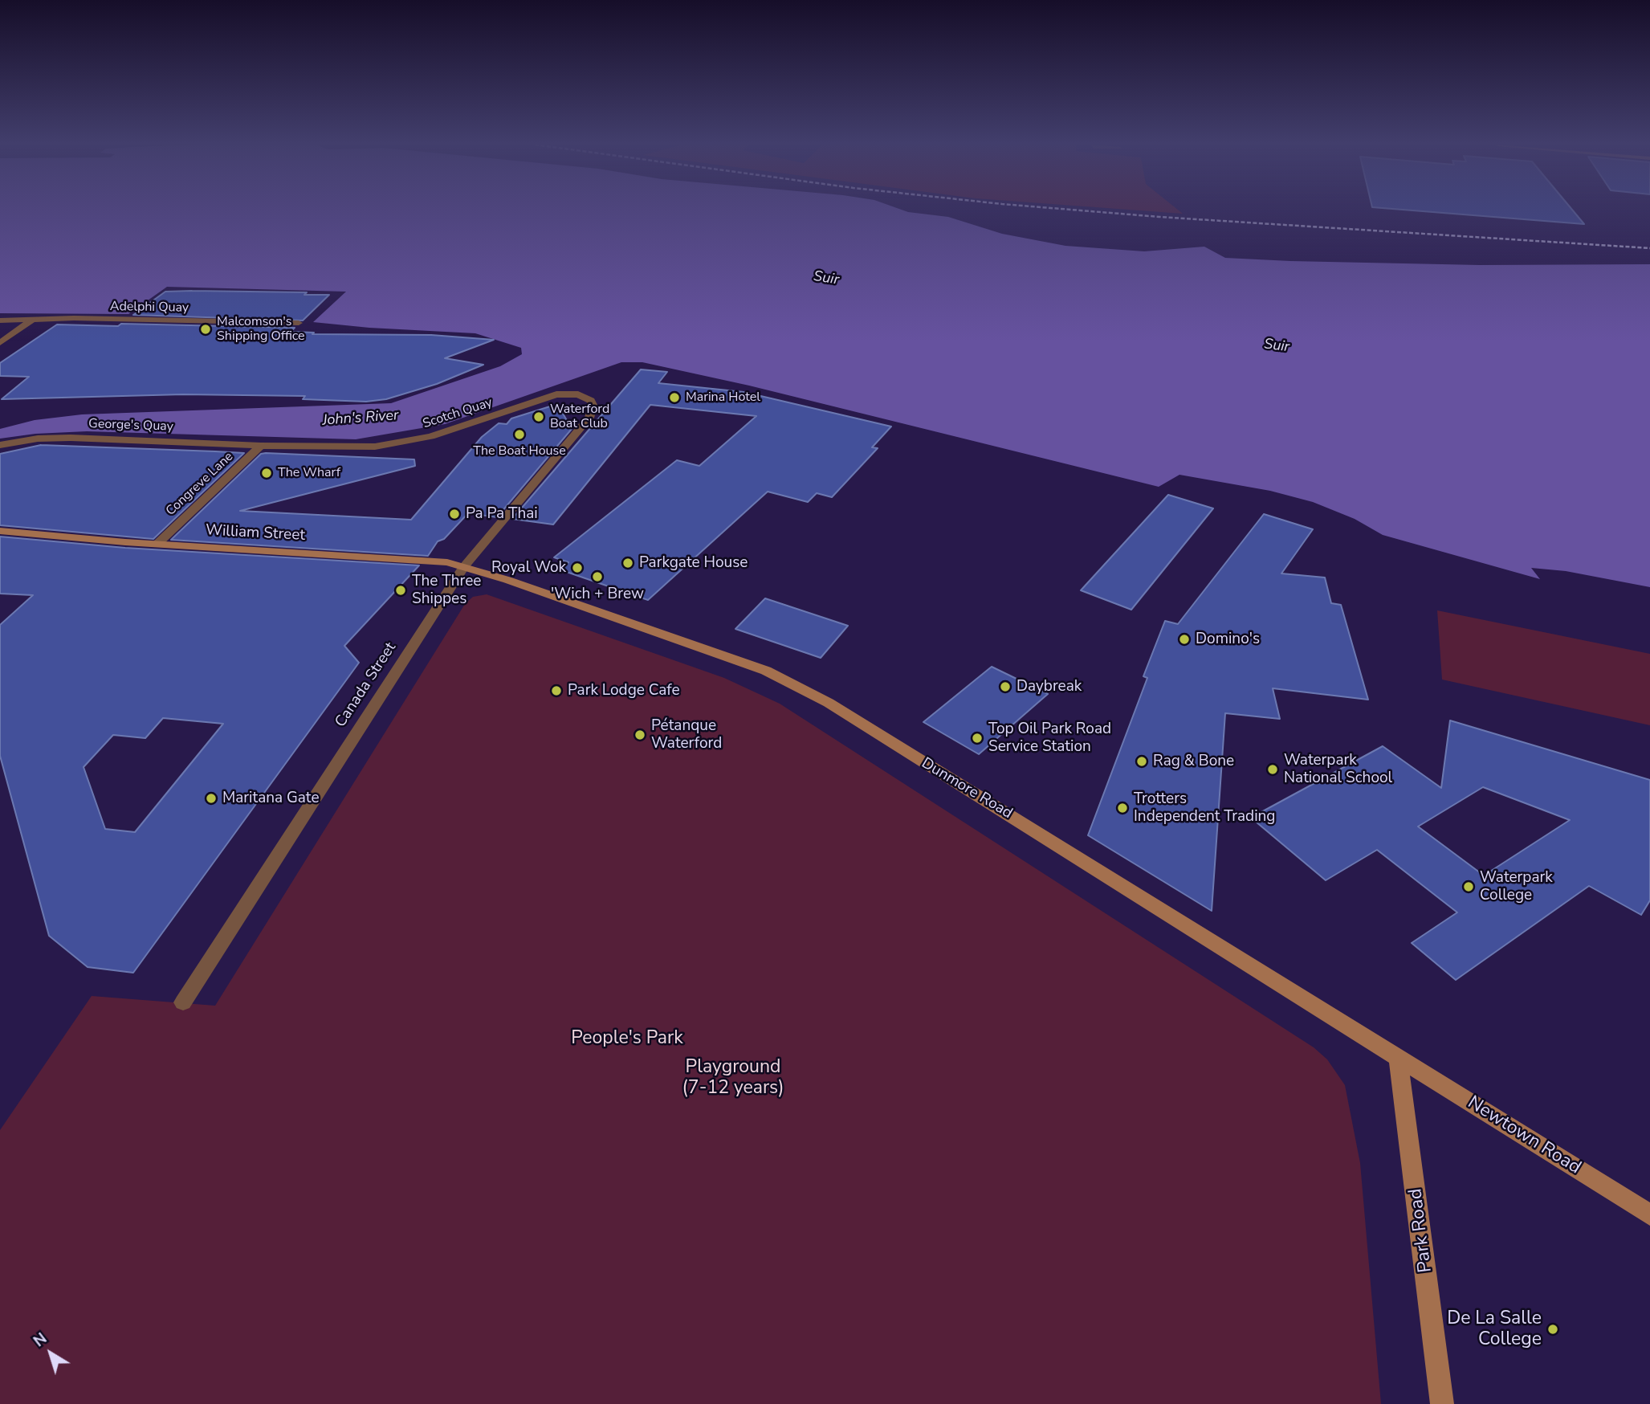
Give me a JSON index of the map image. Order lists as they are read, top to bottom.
{
  "streets": {
    "main road": [
      "William Street",
      "Dunmore Road",
      "Newtown Road",
      "Park Road"
    ],
    "street": [
      "Adelphi Quay",
      "Scotch Quay",
      "George's Quay",
      "Congreve Lane",
      "Canada Street"
    ]
  },
  "crossings": [
    ["Scotch Quay", "George's Quay"],
    ["Scotch Quay", "Congreve Lane"],
    ["Scotch Quay", "Canada Street"],
    ["George's Quay", "Congreve Lane"],
    ["Congreve Lane", "William Street"],
    ["William Street", "Canada Street"],
    ["William Street", "Dunmore Road"],
    ["Dunmore Road", "Newtown Road"],
    ["Dunmore Road", "Park Road"],
    ["Newtown Road", "Park Road"]
  ],
  "water": ["Suir", "John's River"],
  "parks": ["People's Park", "Playground (7-12 years)"],
  "places": [
    "Malcomson's Shipping Office",
    "Marina Hotel",
    "Waterford Boat Club",
    "The Boat House",
    "The Wharf",
    "Pa Pa Thai",
    "Parkgate House",
    "Royal Wok",
    "'Wich + Brew",
    "The Three Shippes",
    "Domino's",
    "Daybreak",
    "Park Lodge Cafe",
    "Pétanque Waterford",
    "Top Oil Park Road Service Station",
    "Rag & Bone",
    "Waterpark National School",
    "Maritana Gate",
    "Trotters Independent Trading",
    "Waterpark College",
    "De La Salle College"
  ],
  "north": "top left"
}
